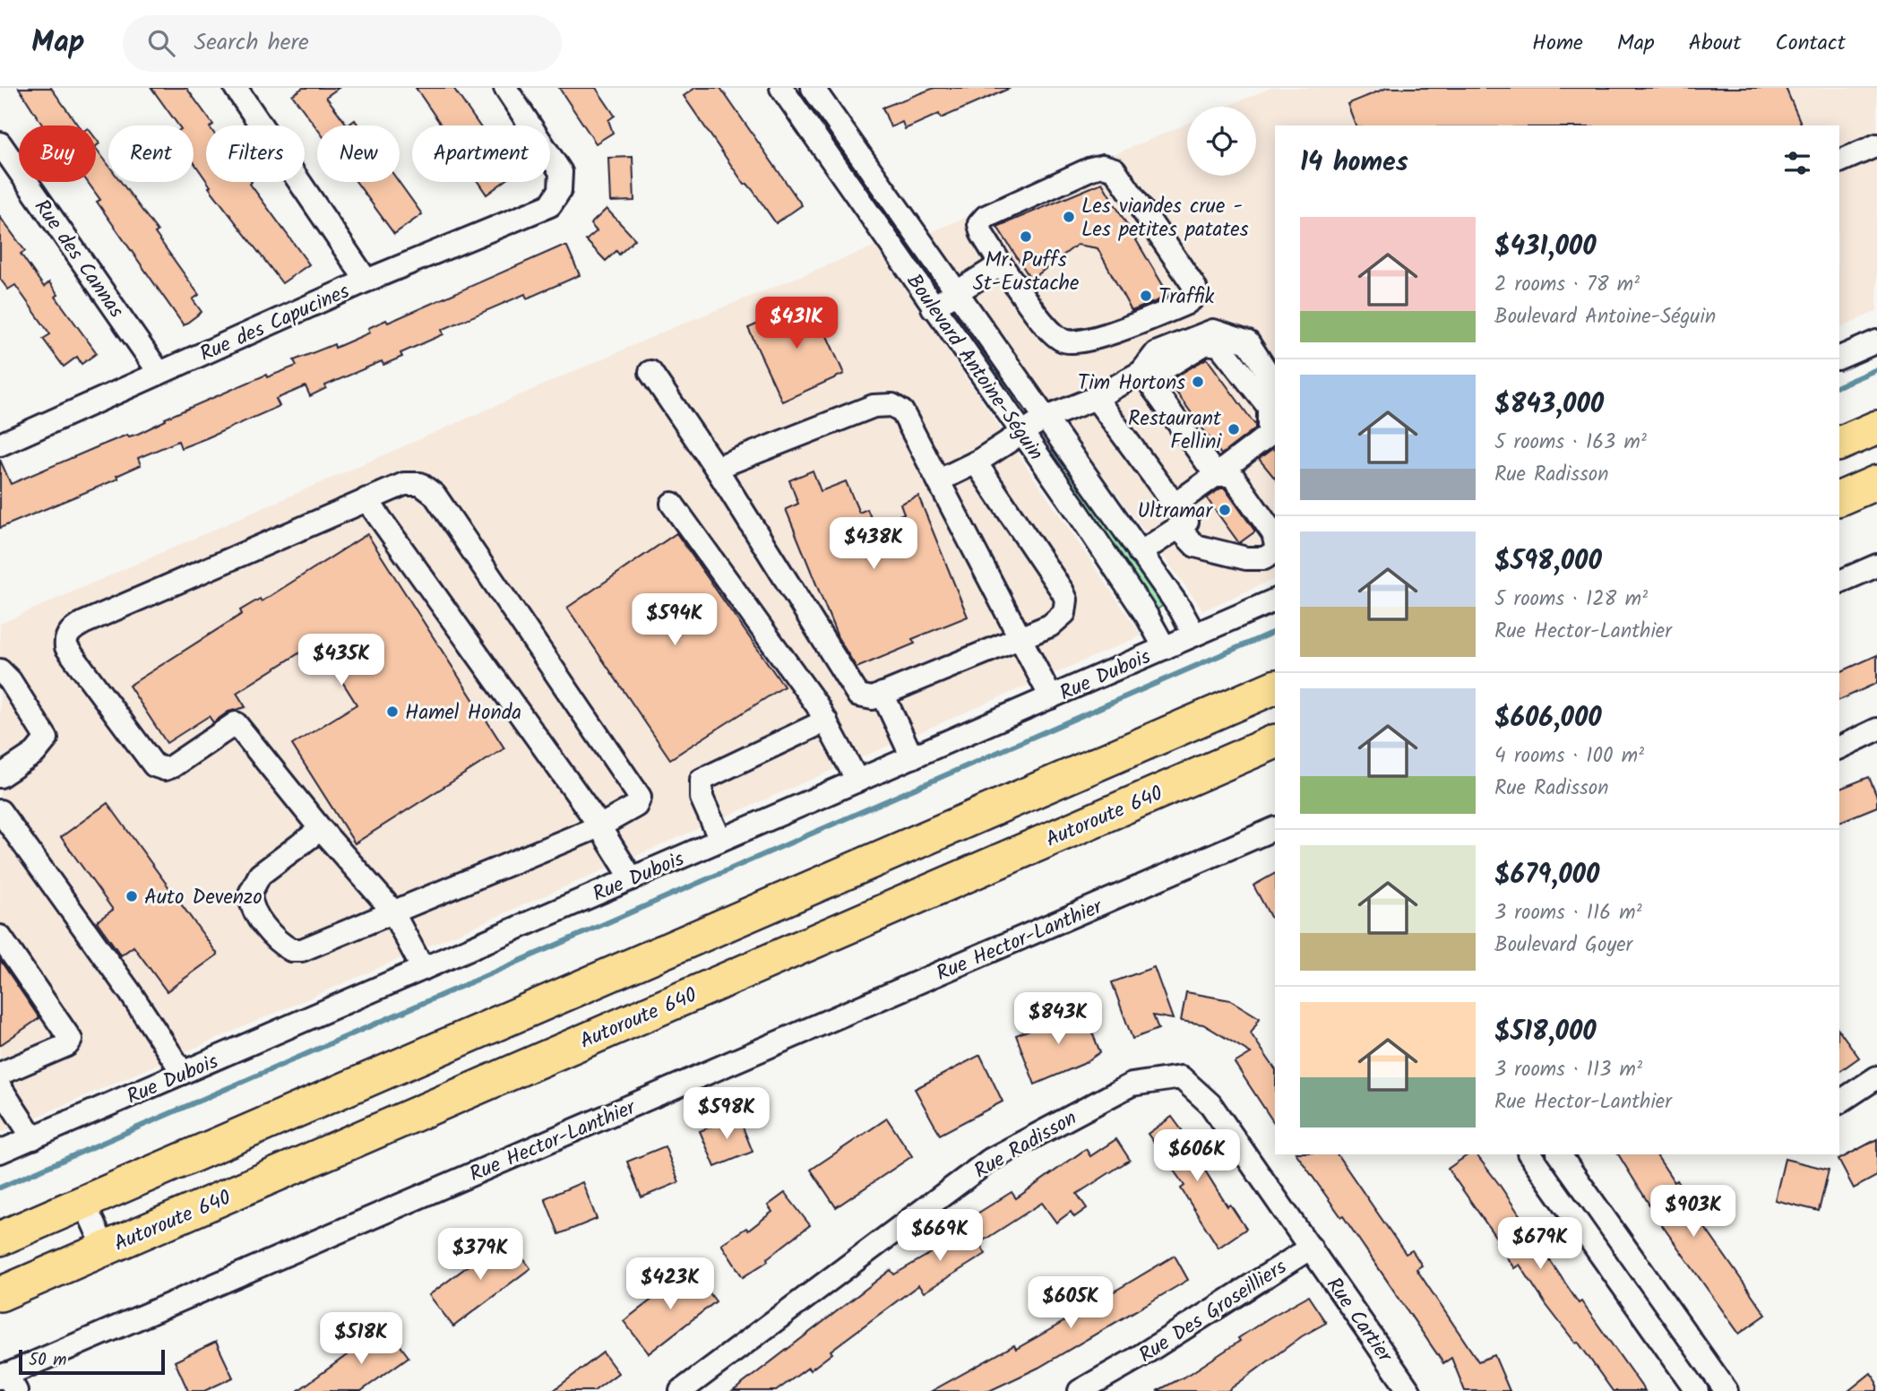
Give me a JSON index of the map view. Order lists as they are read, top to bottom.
{
  "streets": {
    "highway": ["Autoroute 640"],
    "street": [
      "Rue des Cannas",
      "Rue des Capucines",
      "Boulevard Antoine-Séguin",
      "Rue Dubois",
      "Rue Hector-Lanthier",
      "Rue Radisson",
      "Rue Des Groseilliers",
      "Rue Cartier"
    ]
  },
  "crossings": [
    ["Rue des Cannas", "Rue des Capucines"],
    ["Boulevard Antoine-Séguin", "Rue Dubois"],
    ["Rue Radisson", "Rue Des Groseilliers"],
    ["Rue Radisson", "Rue Cartier"],
    ["Rue Des Groseilliers", "Rue Cartier"]
  ],
  "places": [
    "Les viandes crue - Les petites patates",
    "Mr. Puffs St-Eustache",
    "Traffik",
    "Tim Hortons",
    "Restaurant Fellini",
    "Ultramar",
    "Hamel Honda",
    "Auto Devenzo"
  ],
  "scale_bar": "50 m",
  "page": {
    "header": "Map",
    "search": "Search here",
    "nav": [
      "Home",
      "Map",
      "About",
      "Contact"
    ],
    "chip": [
      "Buy",
      "Rent",
      "Filters",
      "New",
      "Apartment"
    ],
    "heading": "14 homes",
    "list": [
      {
        "name": "$431,000",
        "note": "2 rooms · 78 m² · Boulevard Antoine-Séguin"
      },
      {
        "name": "$843,000",
        "note": "5 rooms · 163 m² · Rue Radisson"
      },
      {
        "name": "$598,000",
        "note": "5 rooms · 128 m² · Rue Hector-Lanthier"
      },
      {
        "name": "$606,000",
        "note": "4 rooms · 100 m² · Rue Radisson"
      },
      {
        "name": "$679,000",
        "note": "3 rooms · 116 m² · Boulevard Goyer"
      },
      {
        "name": "$518,000",
        "note": "3 rooms · 113 m² · Rue Hector-Lanthier"
      }
    ],
    "price": [
      "$431K",
      "$438K",
      "$594K",
      "$435K",
      "$843K",
      "$598K",
      "$606K",
      "$903K",
      "$669K",
      "$679K",
      "$379K",
      "$423K",
      "$605K",
      "$518K"
    ],
    "scale": "50 m"
  }
}
